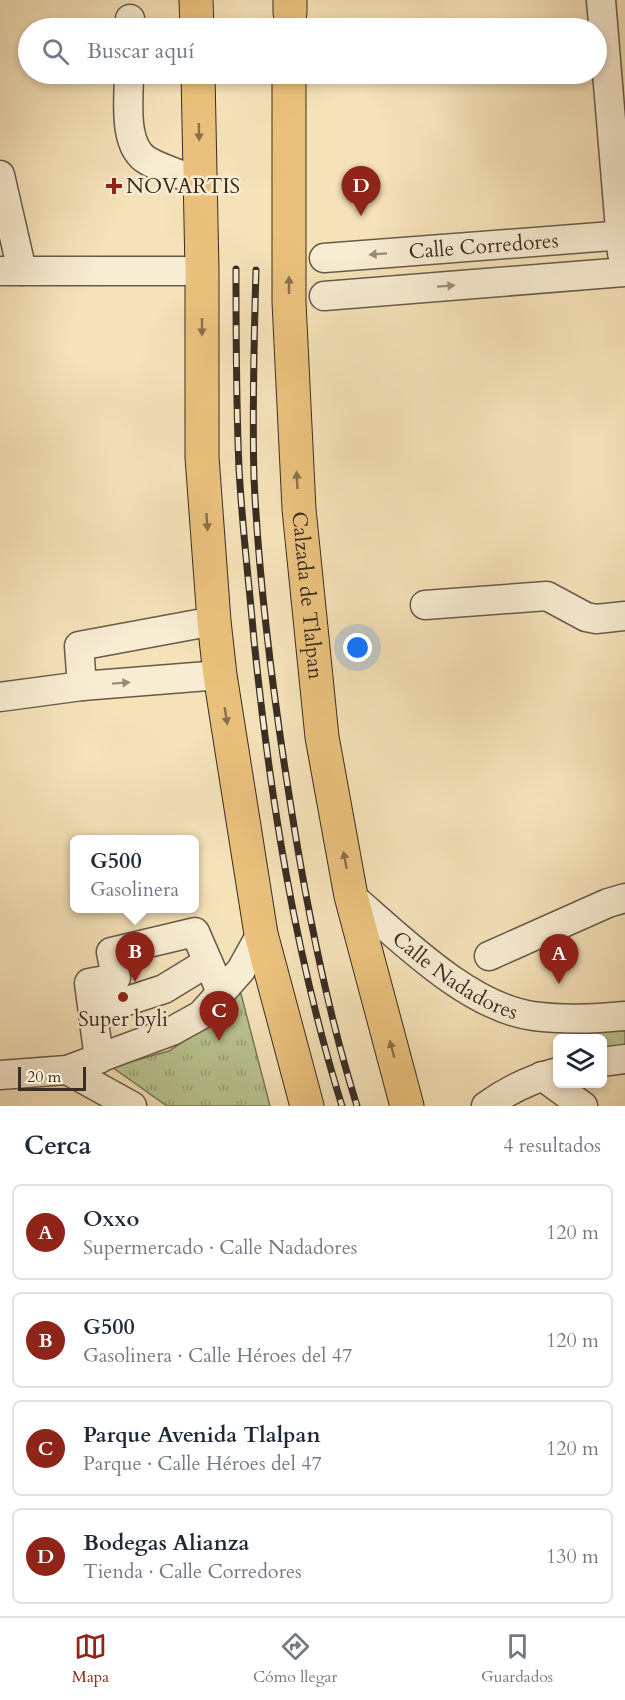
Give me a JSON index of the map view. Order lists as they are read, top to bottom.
{
  "streets": {
    "highway": ["Calzada de Tlalpan"],
    "street": ["Calle Corredores", "Calle Nadadores"]
  },
  "crossings": [
    ["Calzada de Tlalpan", "Calle Nadadores"]
  ],
  "places": {
    "health": ["NOVARTIS"],
    "other": ["Super byli"]
  },
  "scale_bar": "20 m",
  "page": {
    "search": "Buscar aquí",
    "pins": [
      "D",
      "B",
      "A",
      "C"
    ],
    "popup": ["G500", "Gasolinera"],
    "scale": "20 m",
    "heading": ["Cerca", "4 resultados"],
    "list": [
      {
        "mark": "A",
        "name": "Oxxo",
        "note": "Supermercado · Calle Nadadores",
        "value": "120 m"
      },
      {
        "mark": "B",
        "name": "G500",
        "note": "Gasolinera · Calle Héroes del 47",
        "value": "120 m"
      },
      {
        "mark": "C",
        "name": "Parque Avenida Tlalpan",
        "note": "Parque · Calle Héroes del 47",
        "value": "120 m"
      },
      {
        "mark": "D",
        "name": "Bodegas Alianza",
        "note": "Tienda · Calle Corredores",
        "value": "130 m"
      }
    ],
    "nav": ["Mapa", "Cómo llegar", "Guardados"]
  }
}
